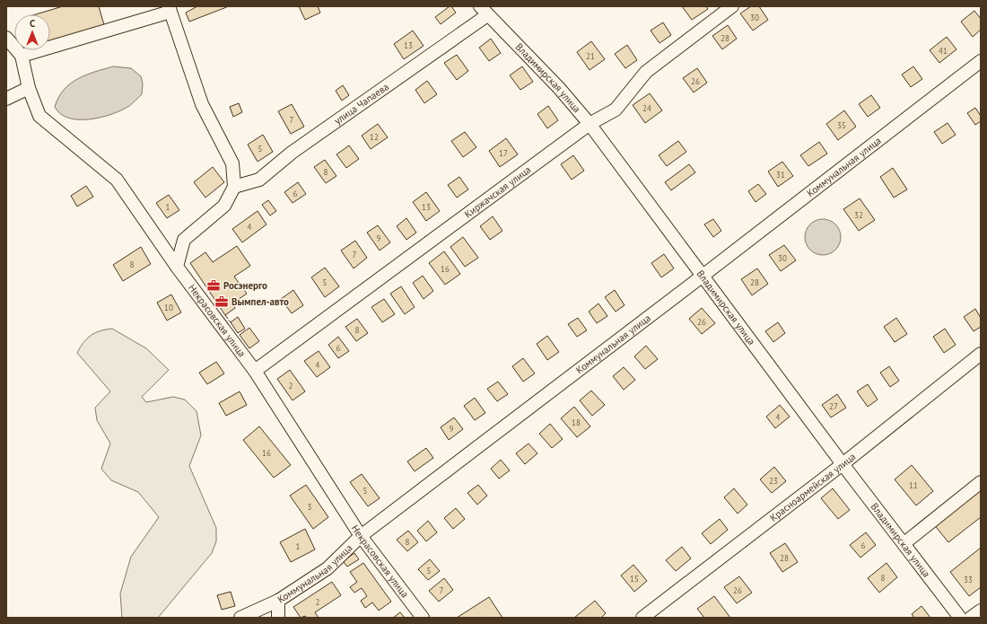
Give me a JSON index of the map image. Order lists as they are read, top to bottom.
{
  "streets": {
    "street": [
      "Владимирская улица",
      "улица Чапаева",
      "Коммунальная улица",
      "Киржачская улица",
      "Некрасовская улица",
      "Красноармейская улица"
    ]
  },
  "crossings": [
    ["Владимирская улица", "улица Чапаева"],
    ["Владимирская улица", "Коммунальная улица"],
    ["Владимирская улица", "Киржачская улица"],
    ["Владимирская улица", "Красноармейская улица"],
    ["Коммунальная улица", "Некрасовская улица"],
    ["Киржачская улица", "Некрасовская улица"]
  ],
  "places": {
    "office": ["Росэнерго", "Вымпел-авто"]
  },
  "house_numbers": [
    "30",
    "28",
    "13",
    "41",
    "21",
    "26",
    "24",
    "7",
    "35",
    "12",
    "5",
    "17",
    "8",
    "31",
    "6",
    "1",
    "13",
    "32",
    "4",
    "9",
    "7",
    "30",
    "8",
    "16",
    "5",
    "28",
    "10",
    "26",
    "8",
    "6",
    "4",
    "2",
    "27",
    "4",
    "18",
    "9",
    "16",
    "23",
    "11",
    "5",
    "3",
    "8",
    "6",
    "1",
    "28",
    "5",
    "8",
    "15",
    "33",
    "7",
    "26",
    "2"
  ],
  "north": "top"
}
